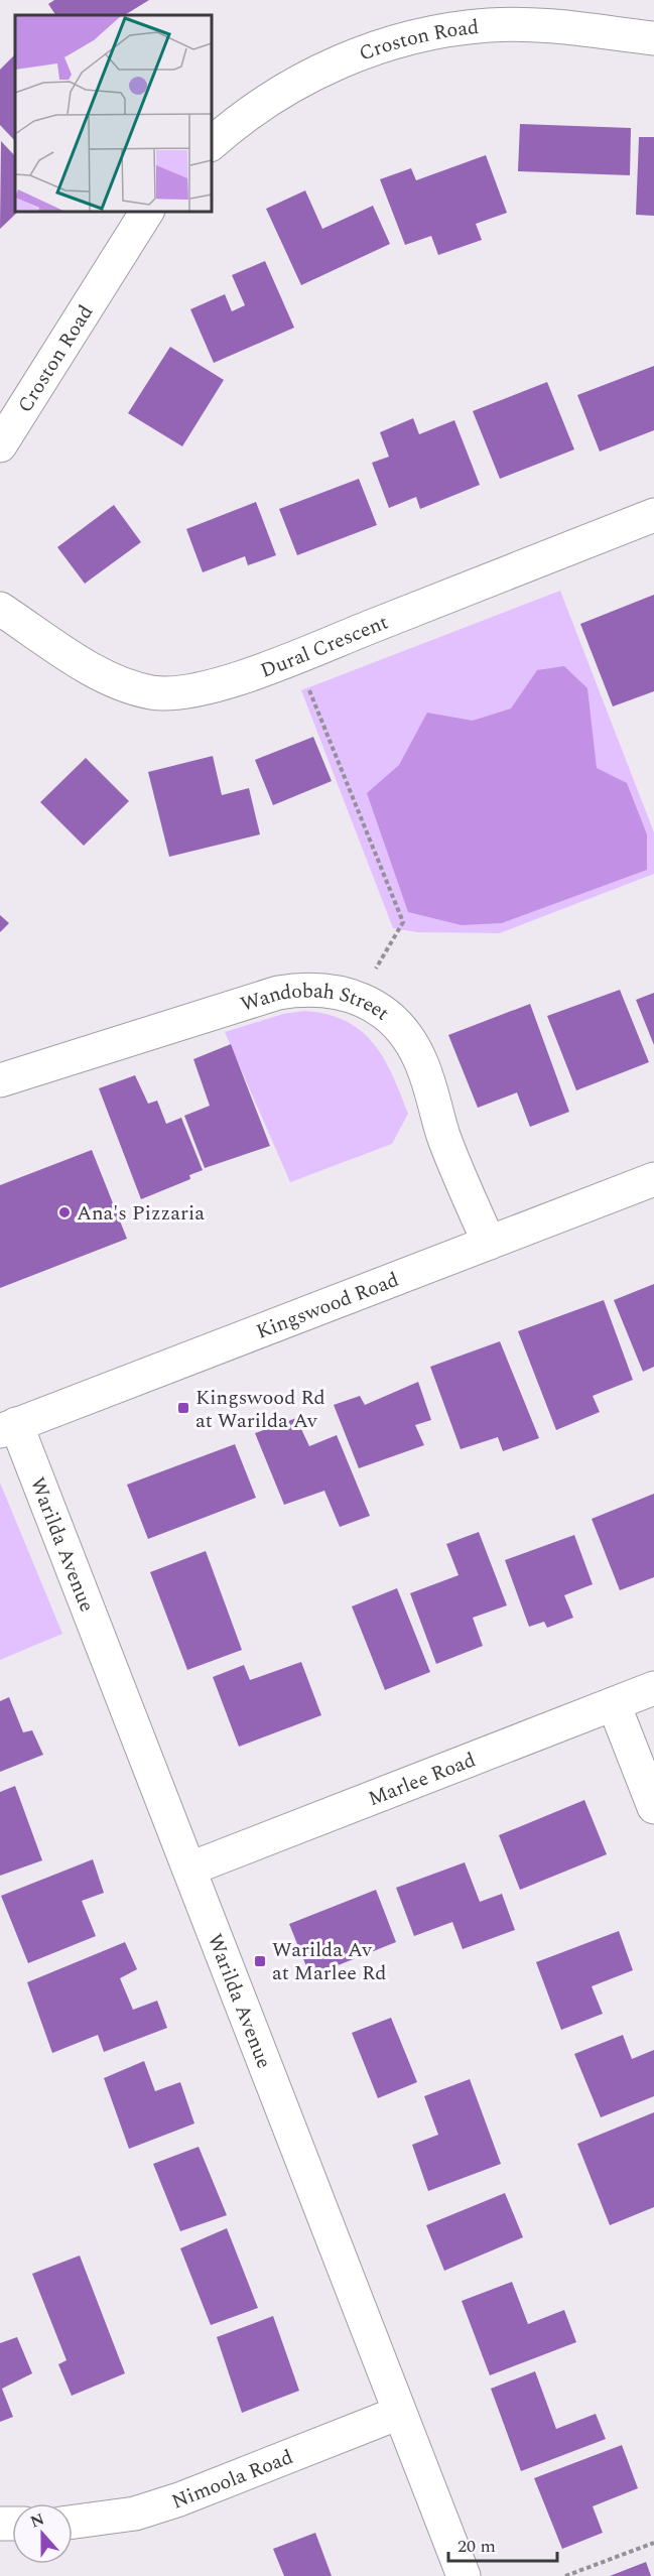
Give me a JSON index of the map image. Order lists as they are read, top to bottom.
{
  "streets": {
    "street": [
      "Croston Road",
      "Dural Crescent",
      "Wandobah Street",
      "Kingswood Road",
      "Warilda Avenue",
      "Marlee Road",
      "Nimoola Road"
    ]
  },
  "crossings": [
    ["Wandobah Street", "Kingswood Road"],
    ["Kingswood Road", "Warilda Avenue"],
    ["Warilda Avenue", "Marlee Road"],
    ["Warilda Avenue", "Nimoola Road"]
  ],
  "places": {
    "other": ["Ana's Pizzaria"],
    "transit": ["Kingswood Rd at Warilda Av", "Warilda Av at Marlee Rd"]
  },
  "scale_bar": "20 m",
  "north": "top"
}
